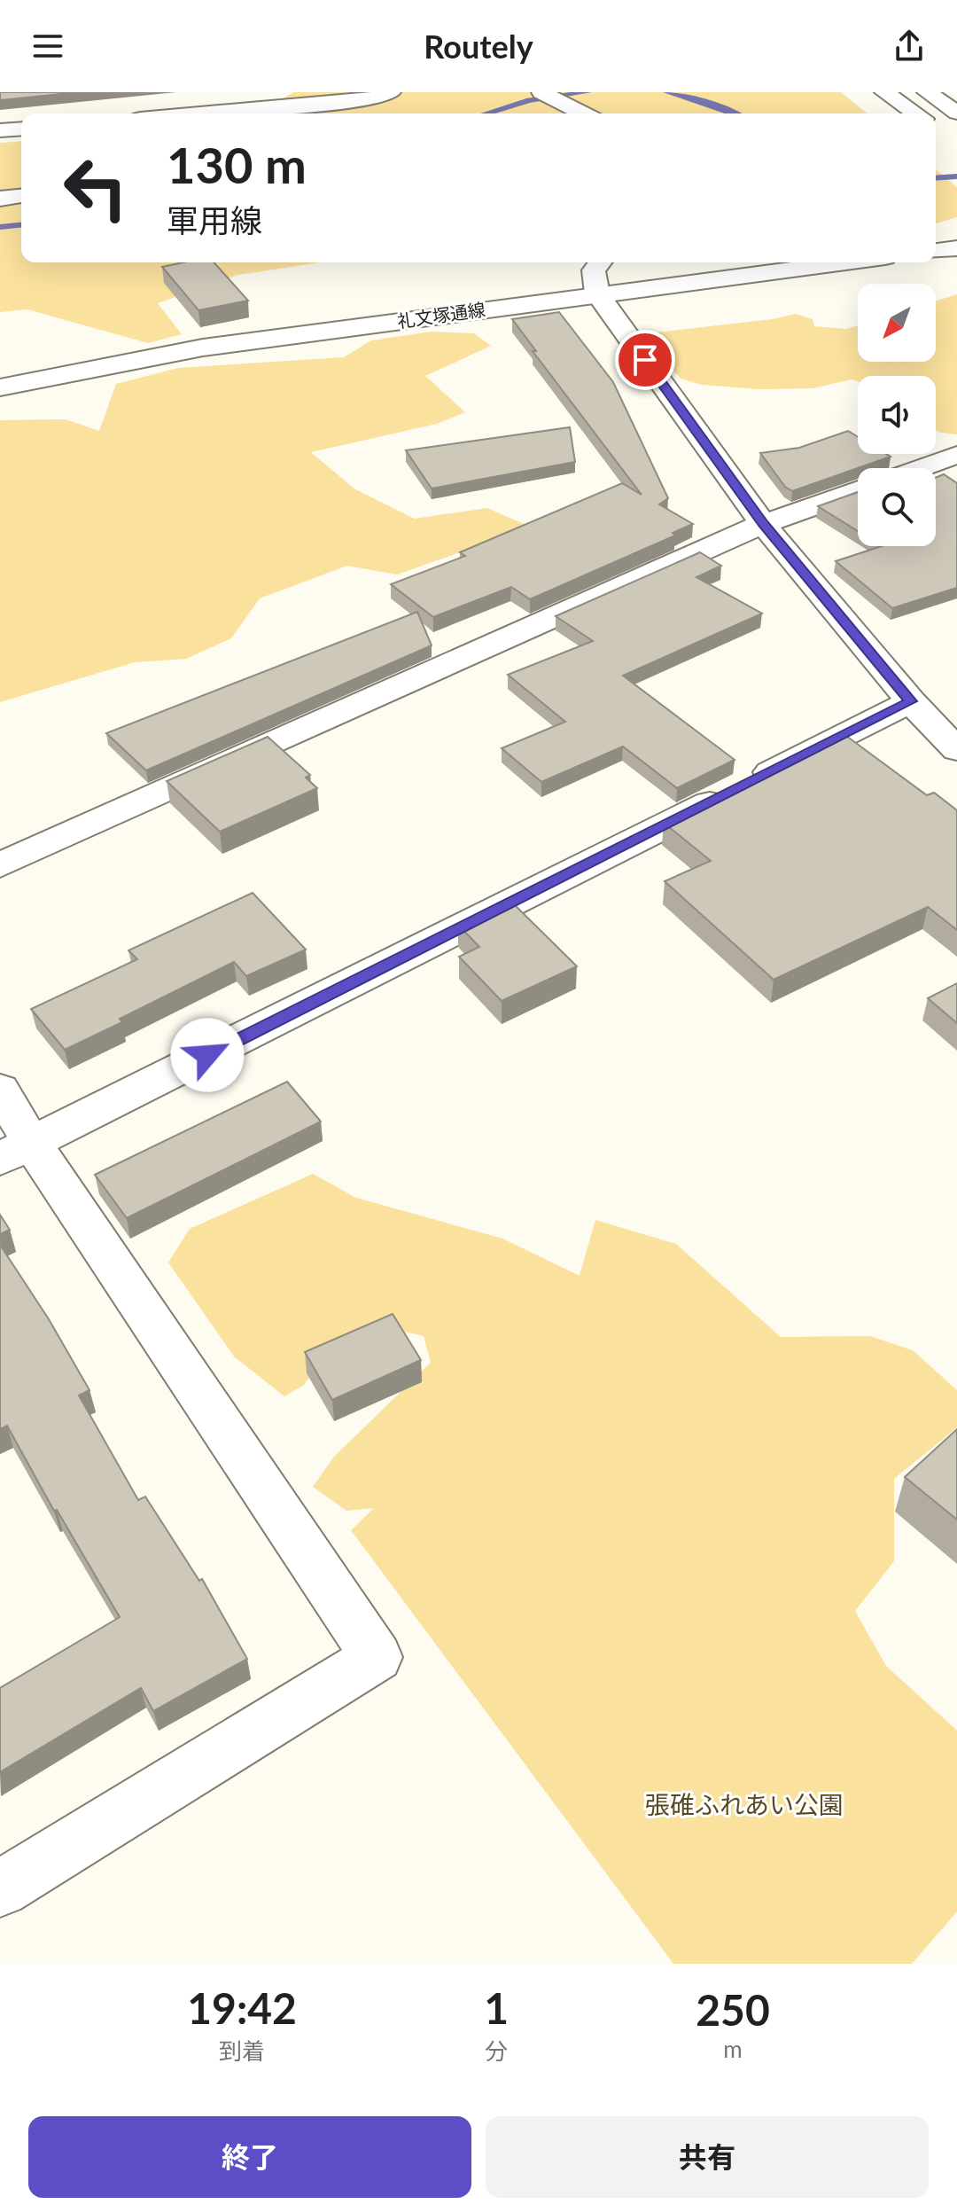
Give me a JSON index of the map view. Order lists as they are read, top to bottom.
{
  "streets": {
    "main road": ["礼文塚通線"]
  },
  "parks": ["張碓ふれあい公園"],
  "north": "bottom left",
  "page": {
    "header": "Routely",
    "turn": ["130 m", "軍用線"],
    "eta": [
      "19:42",
      "到着",
      "1",
      "分",
      "250",
      "m"
    ],
    "buttons": ["終了", "共有"]
  }
}
